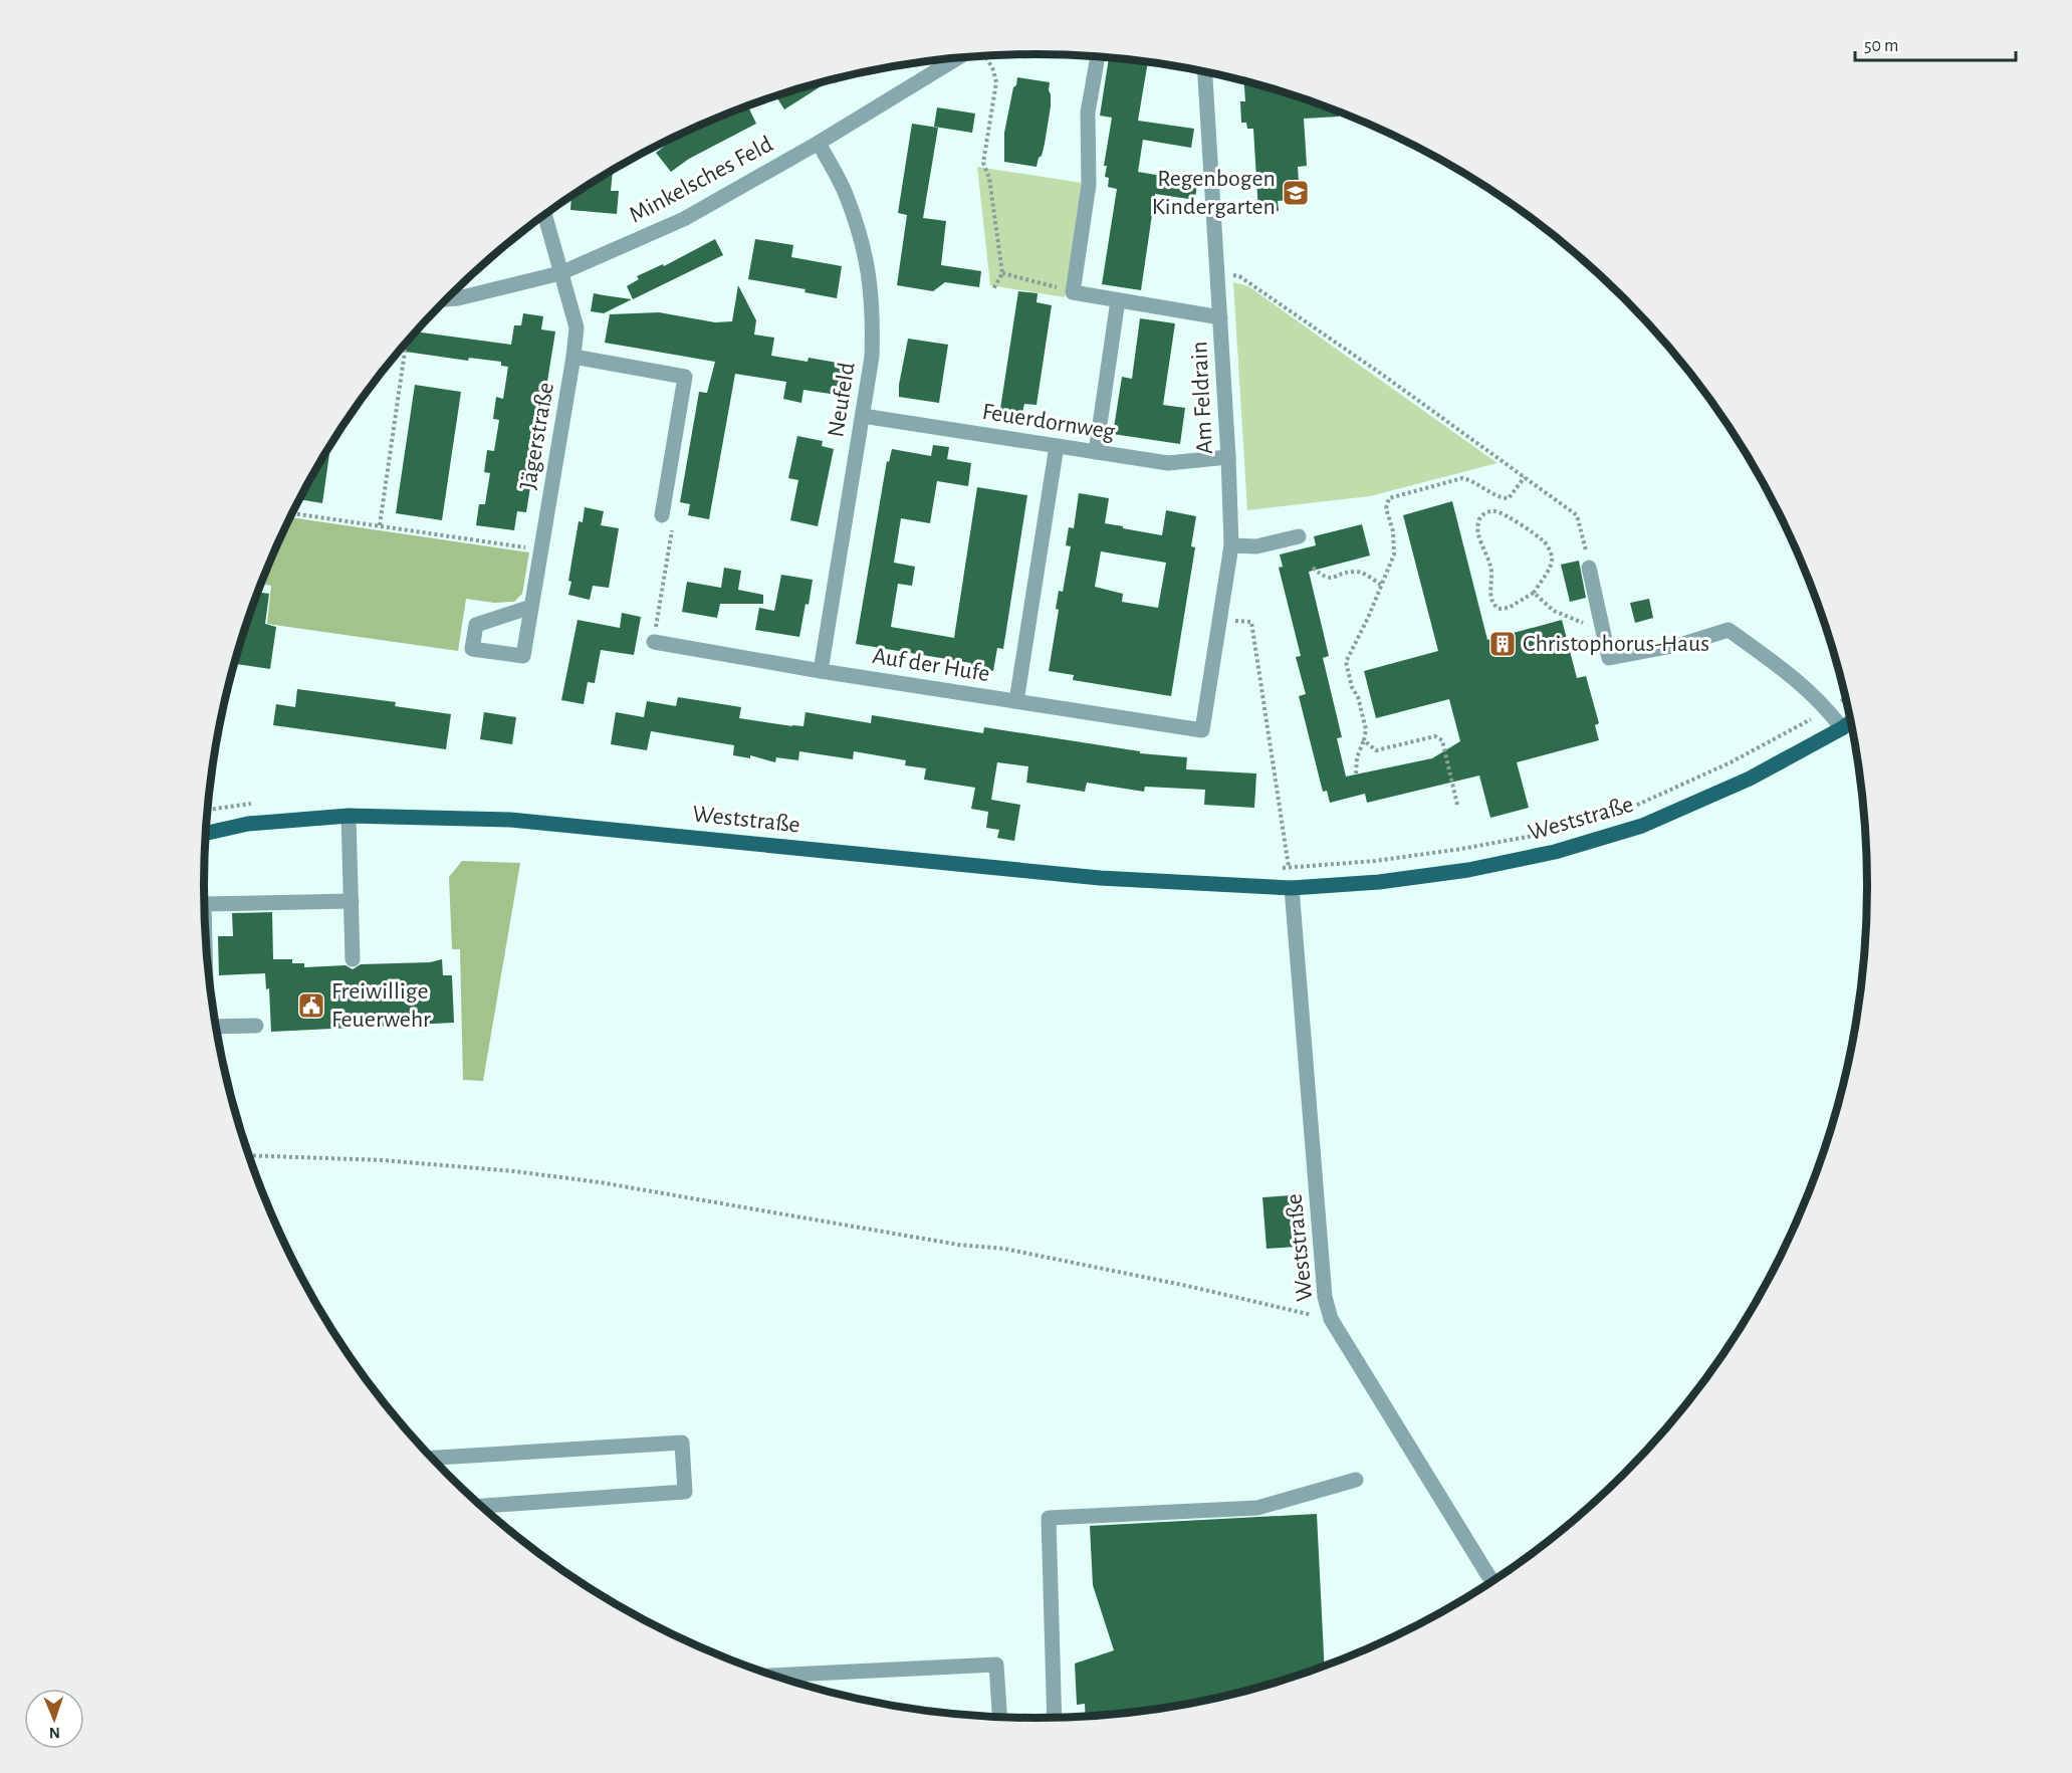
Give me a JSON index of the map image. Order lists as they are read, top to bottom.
{
  "streets": {
    "main road": ["Weststraße"],
    "street": [
      "Minkelsches Feld",
      "Am Feldrain",
      "Neufeld",
      "Feuerdornweg",
      "Jägerstraße",
      "Auf der Hufe"
    ]
  },
  "crossings": [
    ["Minkelsches Feld", "Neufeld"],
    ["Minkelsches Feld", "Jägerstraße"],
    ["Am Feldrain", "Feuerdornweg"],
    ["Am Feldrain", "Auf der Hufe"],
    ["Neufeld", "Feuerdornweg"],
    ["Neufeld", "Auf der Hufe"]
  ],
  "places": {
    "school or university": ["Regenbogen Kindergarten"],
    "building": ["Christophorus-Haus"],
    "public building": ["Freiwillige Feuerwehr"]
  },
  "scale_bar": "50 m",
  "north": "bottom"
}
